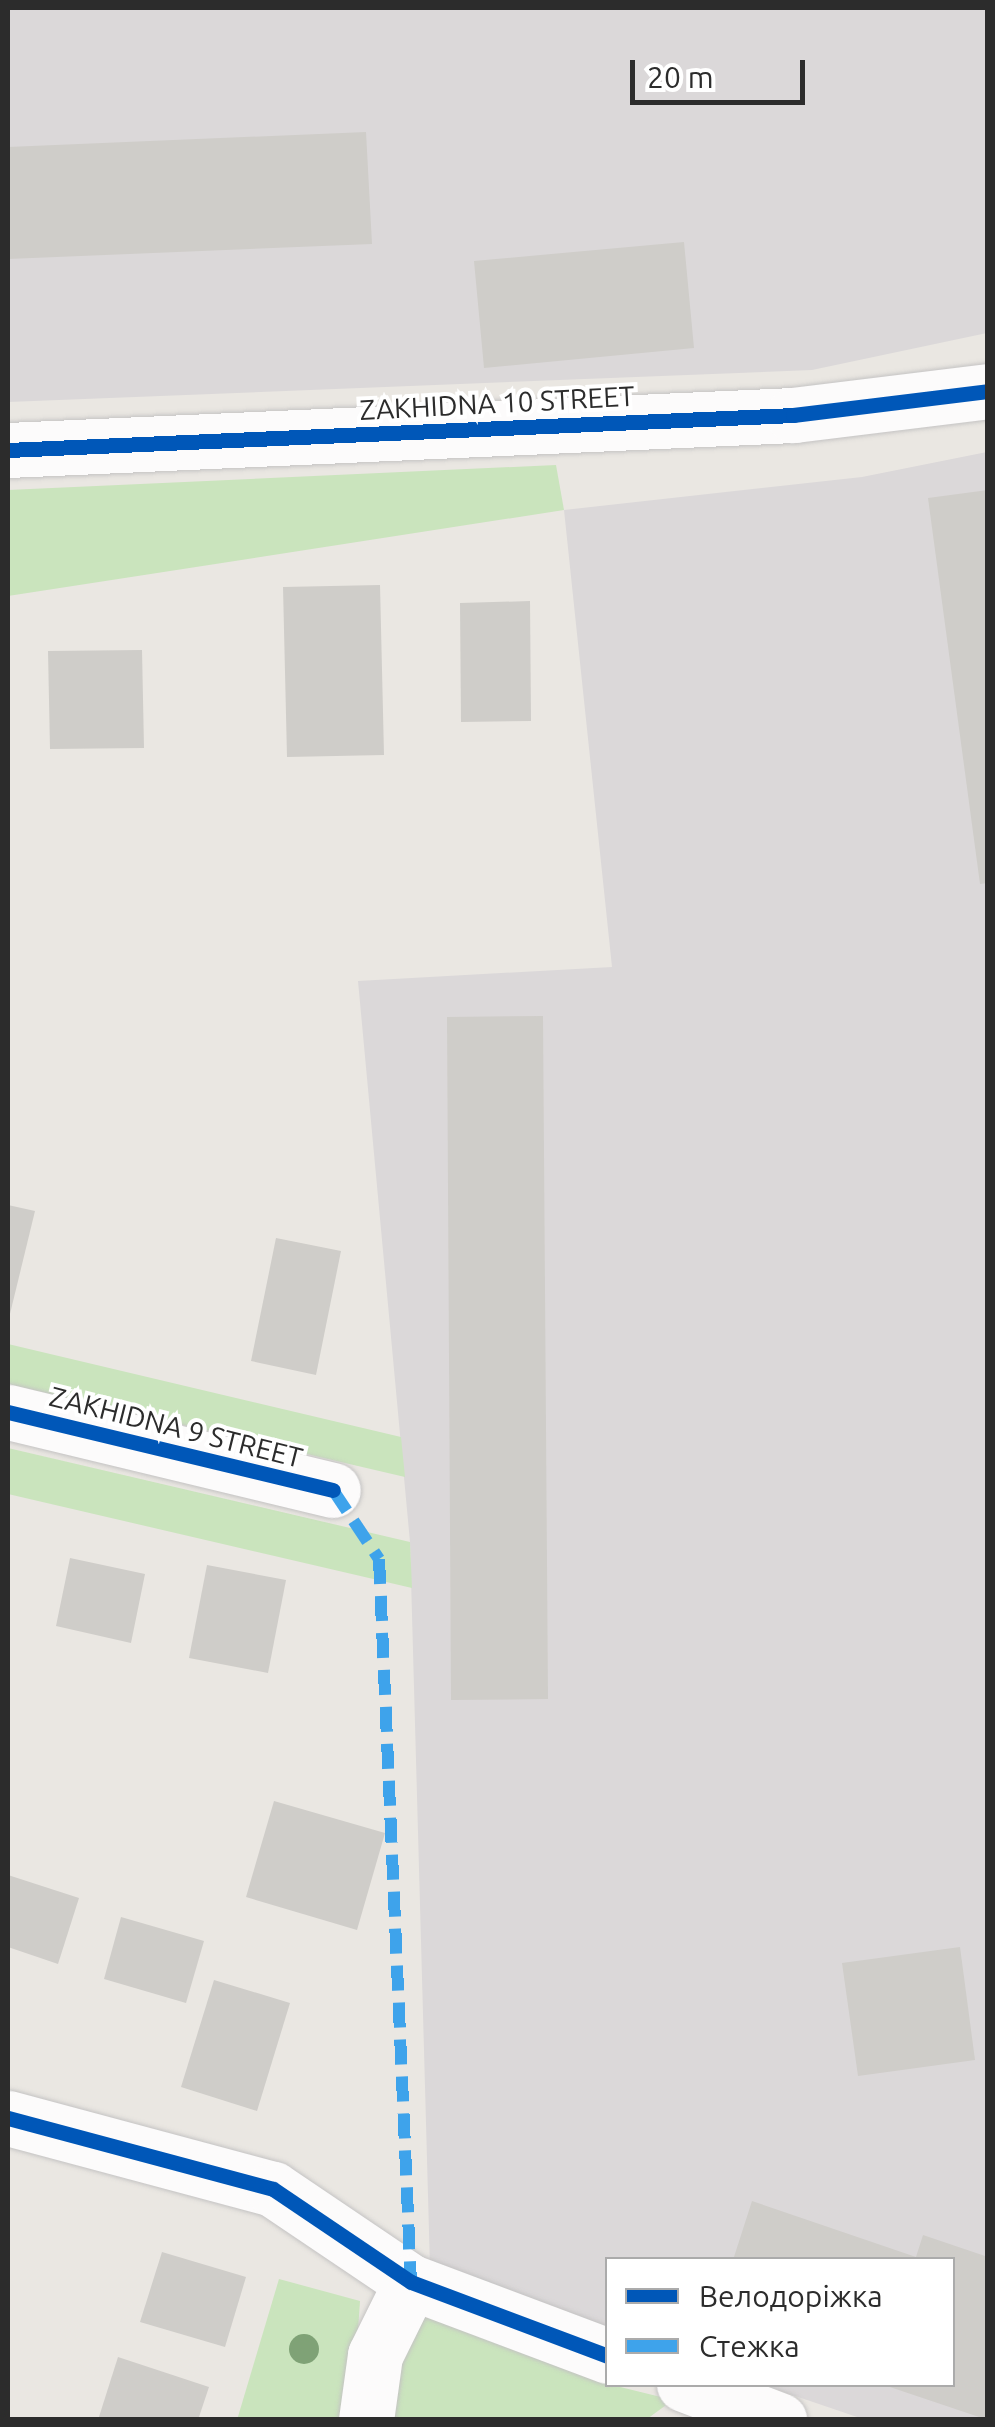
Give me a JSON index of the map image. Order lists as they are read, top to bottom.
{
  "streets": {
    "street": ["ZAKHIDNA 10 STREET", "ZAKHIDNA 9 STREET"]
  },
  "legend": ["Велодоріжка", "Стежка"],
  "scale_bar": "20 m"
}
